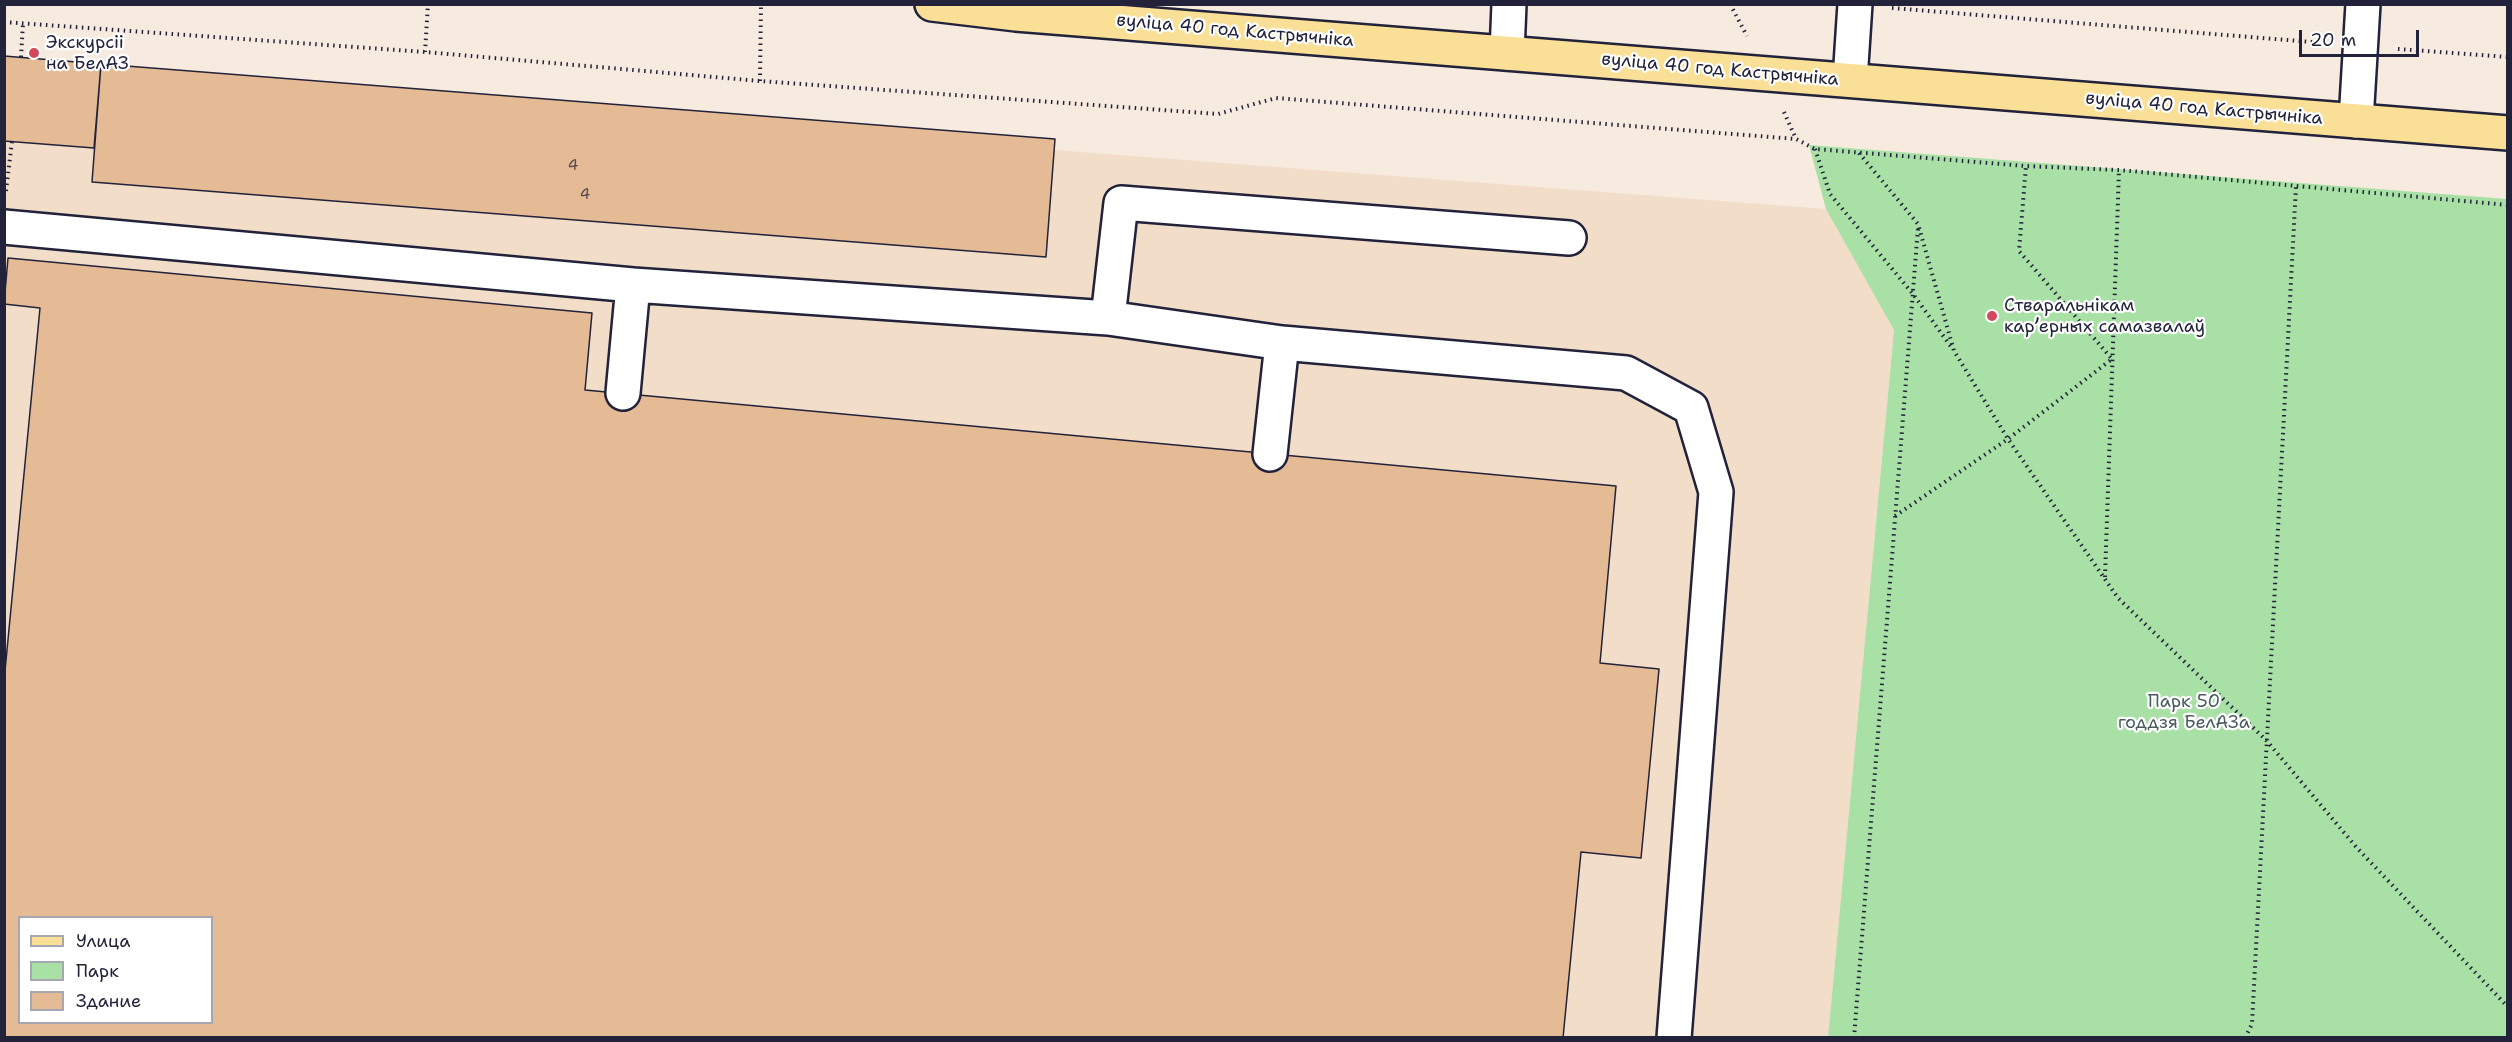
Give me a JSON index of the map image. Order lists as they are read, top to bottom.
{
  "streets": {
    "main road": ["вуліца 40 год Кастрычніка"]
  },
  "parks": ["Парк 50 годдзя БелАЗа"],
  "places": ["Экскурсіі на БелАЗ", "Стваральнікам карʼерных самазвалаў"],
  "house_numbers": ["4", "4"],
  "legend": ["Улица", "Парк", "Здание"],
  "scale_bar": "20 m"
}
